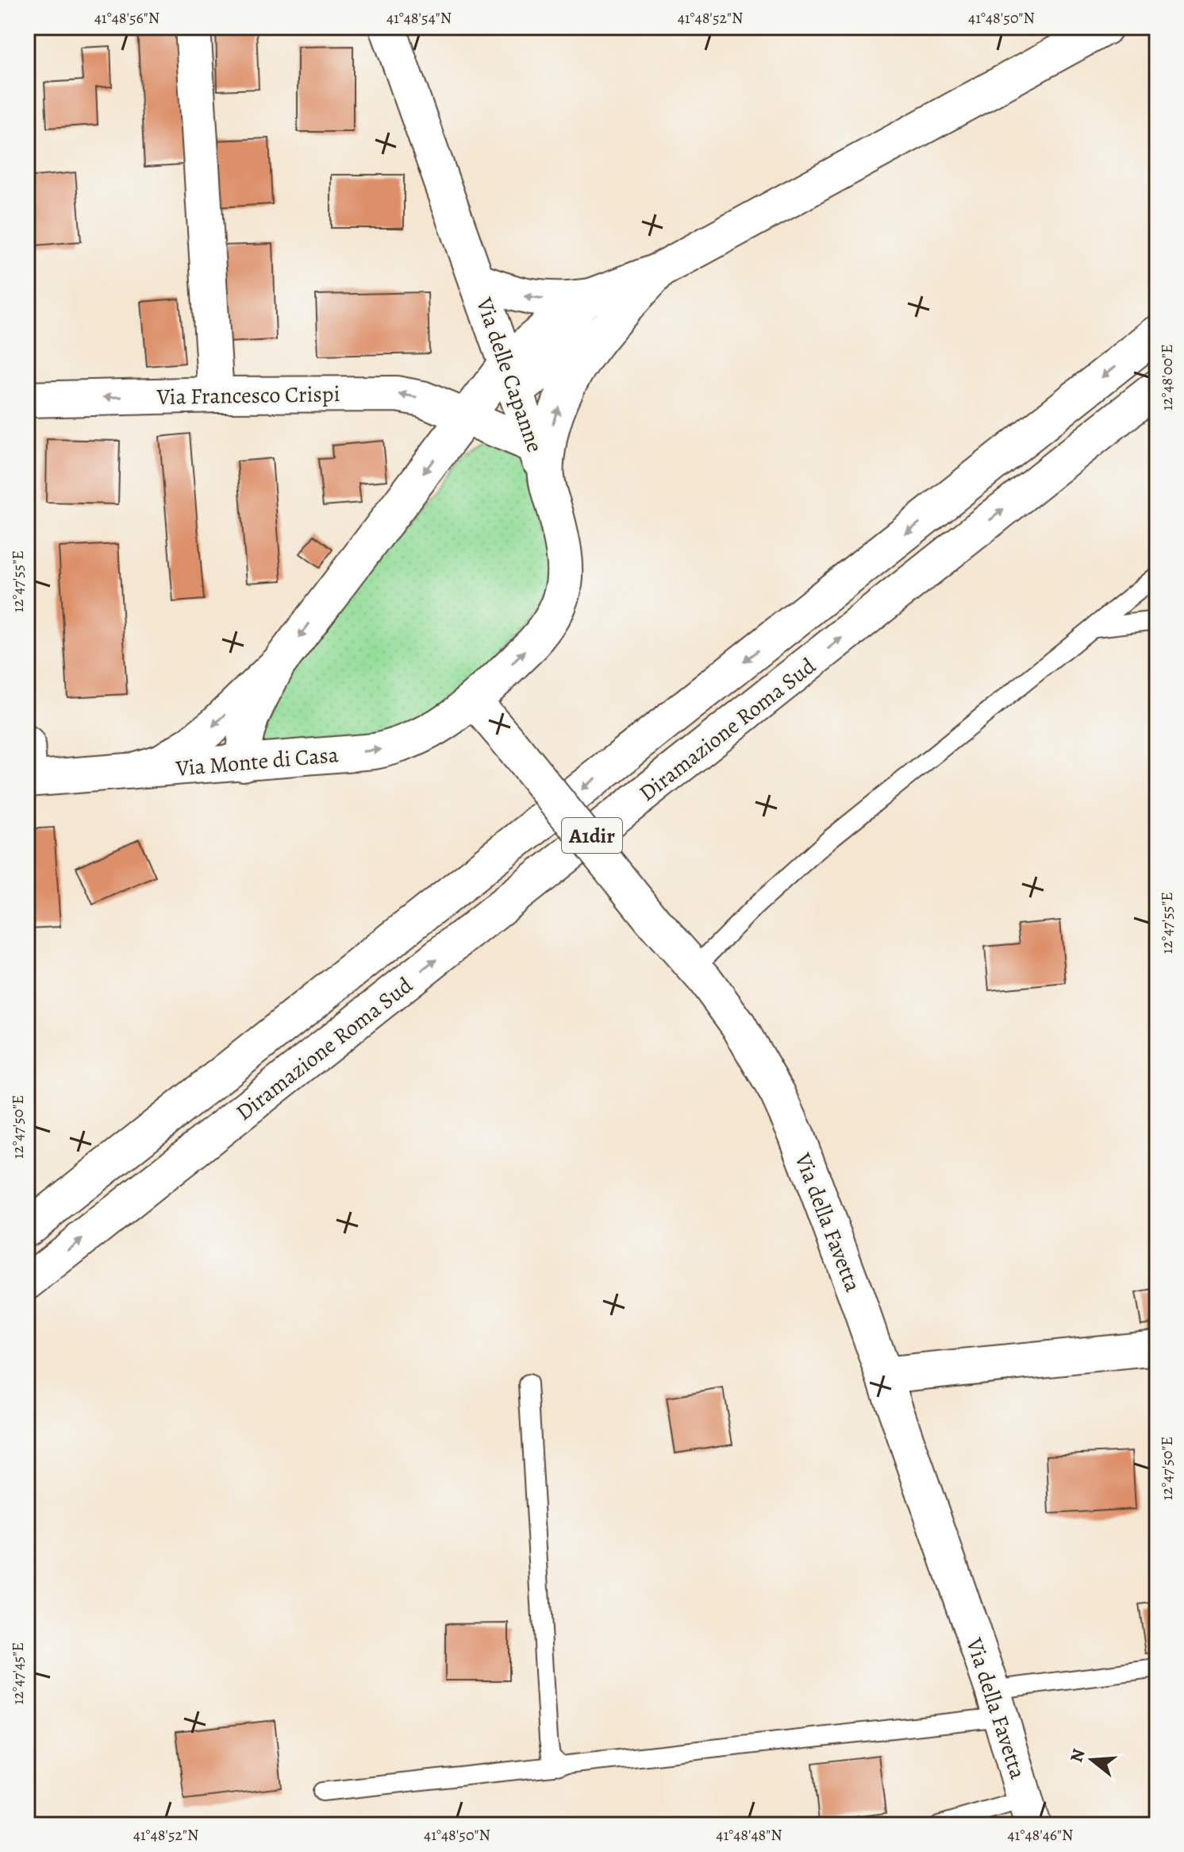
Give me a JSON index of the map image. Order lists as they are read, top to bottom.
{
  "streets": {
    "main road": [
      "Via delle Capanne",
      "Via Francesco Crispi",
      "Diramazione Roma Sud",
      "Via Monte di Casa",
      "A1dir",
      "Via della Favetta"
    ]
  },
  "crossings": [
    ["Via delle Capanne", "Via Francesco Crispi"],
    ["Via delle Capanne", "Via Monte di Casa"],
    ["Via delle Capanne", "Via della Favetta"],
    ["Via Monte di Casa", "Via della Favetta"]
  ],
  "one_way": ["Via Francesco Crispi", "Via Monte di Casa"],
  "north": "left",
  "coordinates": [
    "41°48'56\"N",
    "41°48'54\"N",
    "41°48'52\"N",
    "41°48'50\"N",
    "12°48'00\"E",
    "12°47'55\"E",
    "12°47'50\"E",
    "12°47'45\"E",
    "41°48'48\"N",
    "41°48'46\"N"
  ]
}
